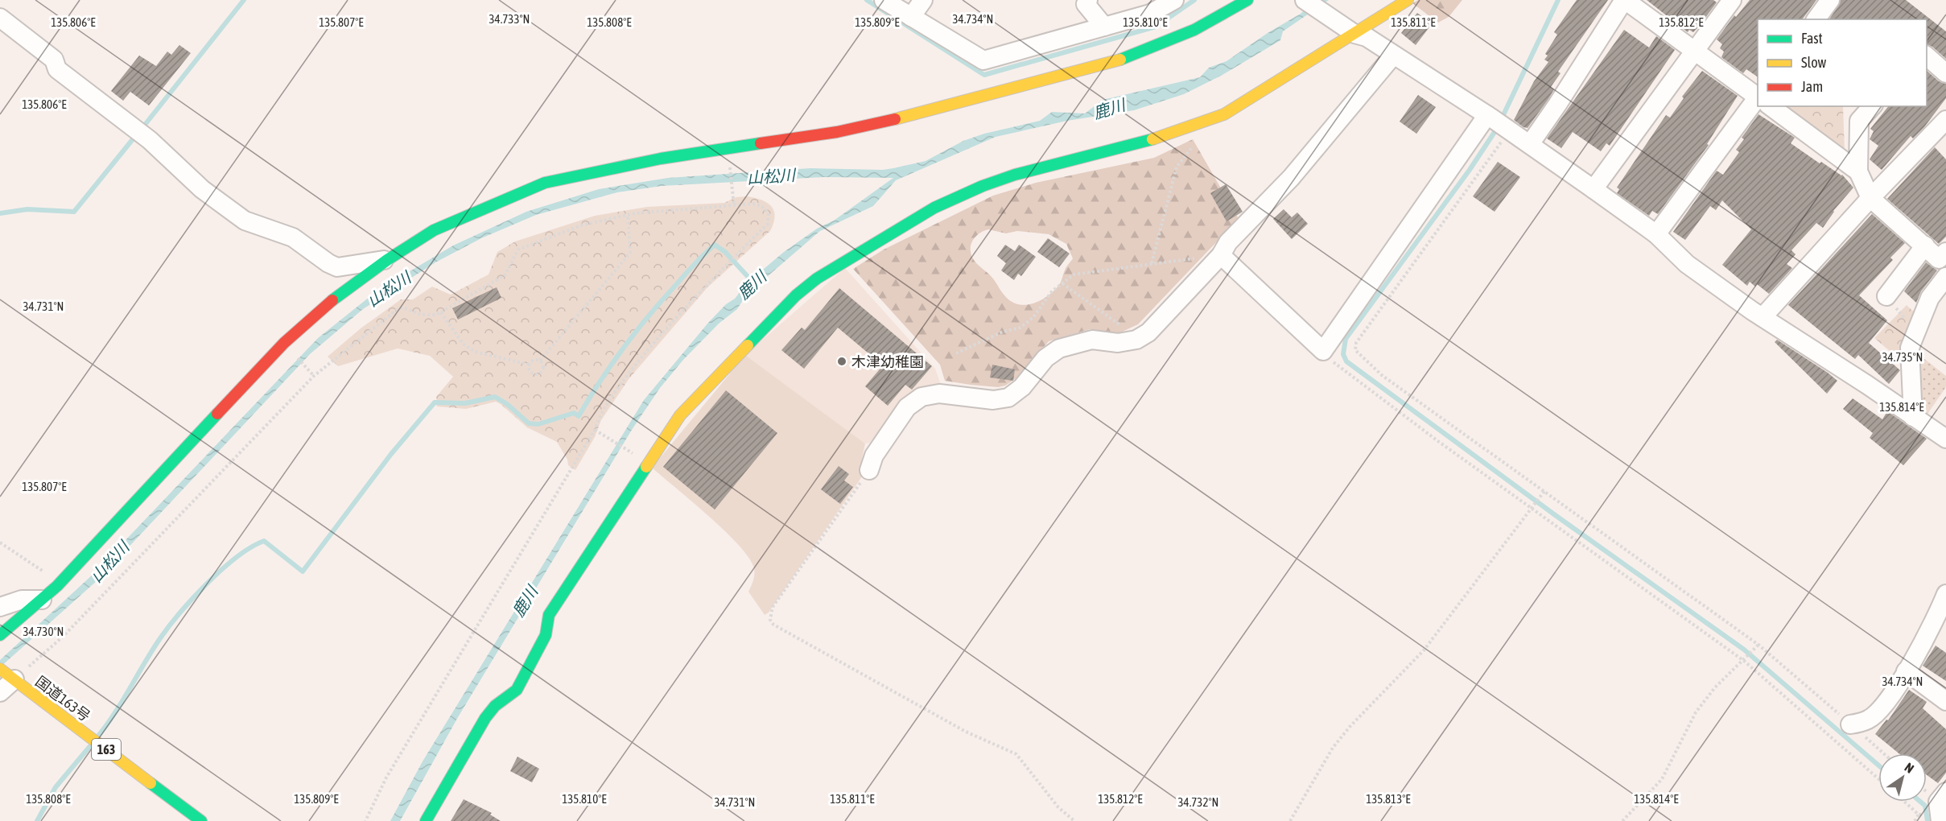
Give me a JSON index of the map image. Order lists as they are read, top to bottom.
{
  "streets": {
    "main road": ["国道163号", "163"]
  },
  "water": ["鹿川", "山松川"],
  "places": ["木津幼稚園"],
  "legend": ["Fast", "Slow", "Jam"],
  "north": "top right",
  "coordinates": [
    "34.733°N",
    "34.734°N",
    "135.806°E",
    "135.807°E",
    "135.808°E",
    "135.809°E",
    "135.810°E",
    "135.811°E",
    "135.812°E",
    "34.731°N",
    "34.735°N",
    "135.814°E",
    "34.730°N",
    "135.813°E",
    "34.732°N"
  ]
}
